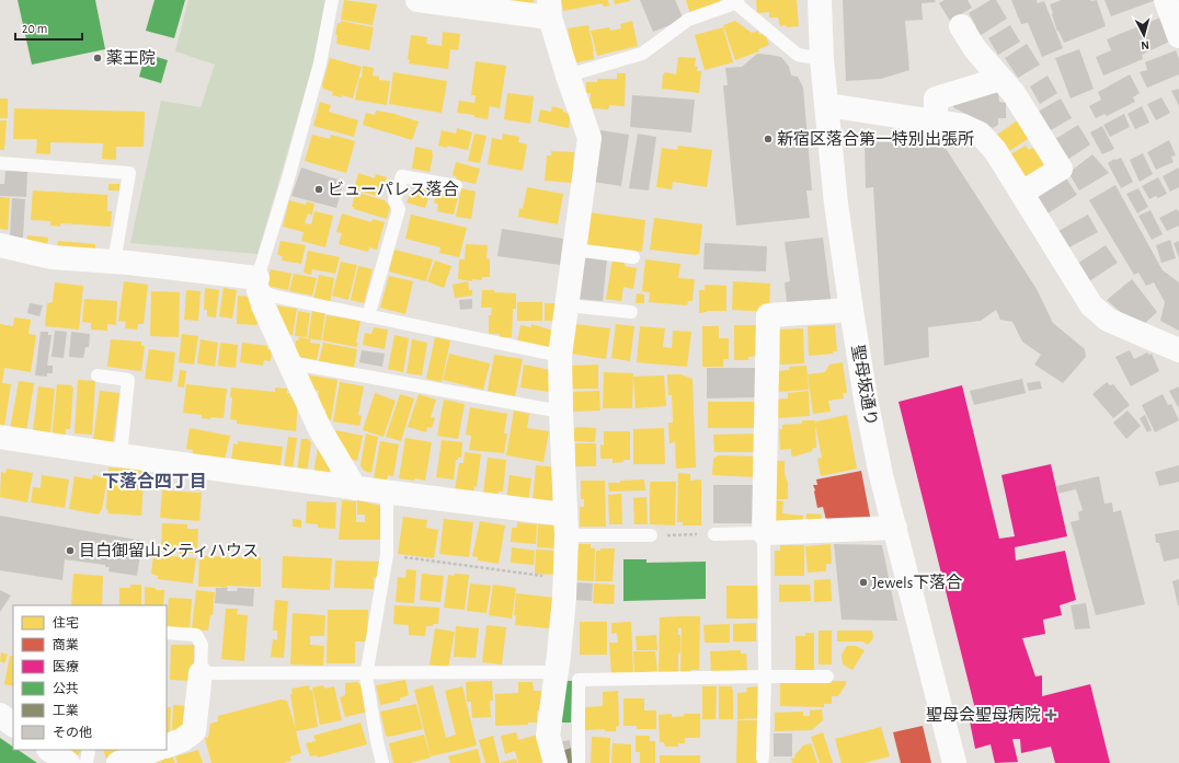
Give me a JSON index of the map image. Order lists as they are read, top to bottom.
{
  "streets": {
    "street": ["聖母坂通り"]
  },
  "districts": ["下落合四丁目"],
  "places": {
    "other": [
      "薬王院",
      "新宿区落合第一特別出張所",
      "ビューパレス落合",
      "目白御留山シティハウス",
      "Jewels下落合"
    ],
    "health": ["聖母会聖母病院"]
  },
  "legend": [
    "住宅",
    "商業",
    "医療",
    "公共",
    "工業",
    "その他"
  ],
  "scale_bar": "20 m",
  "north": "bottom"
}
